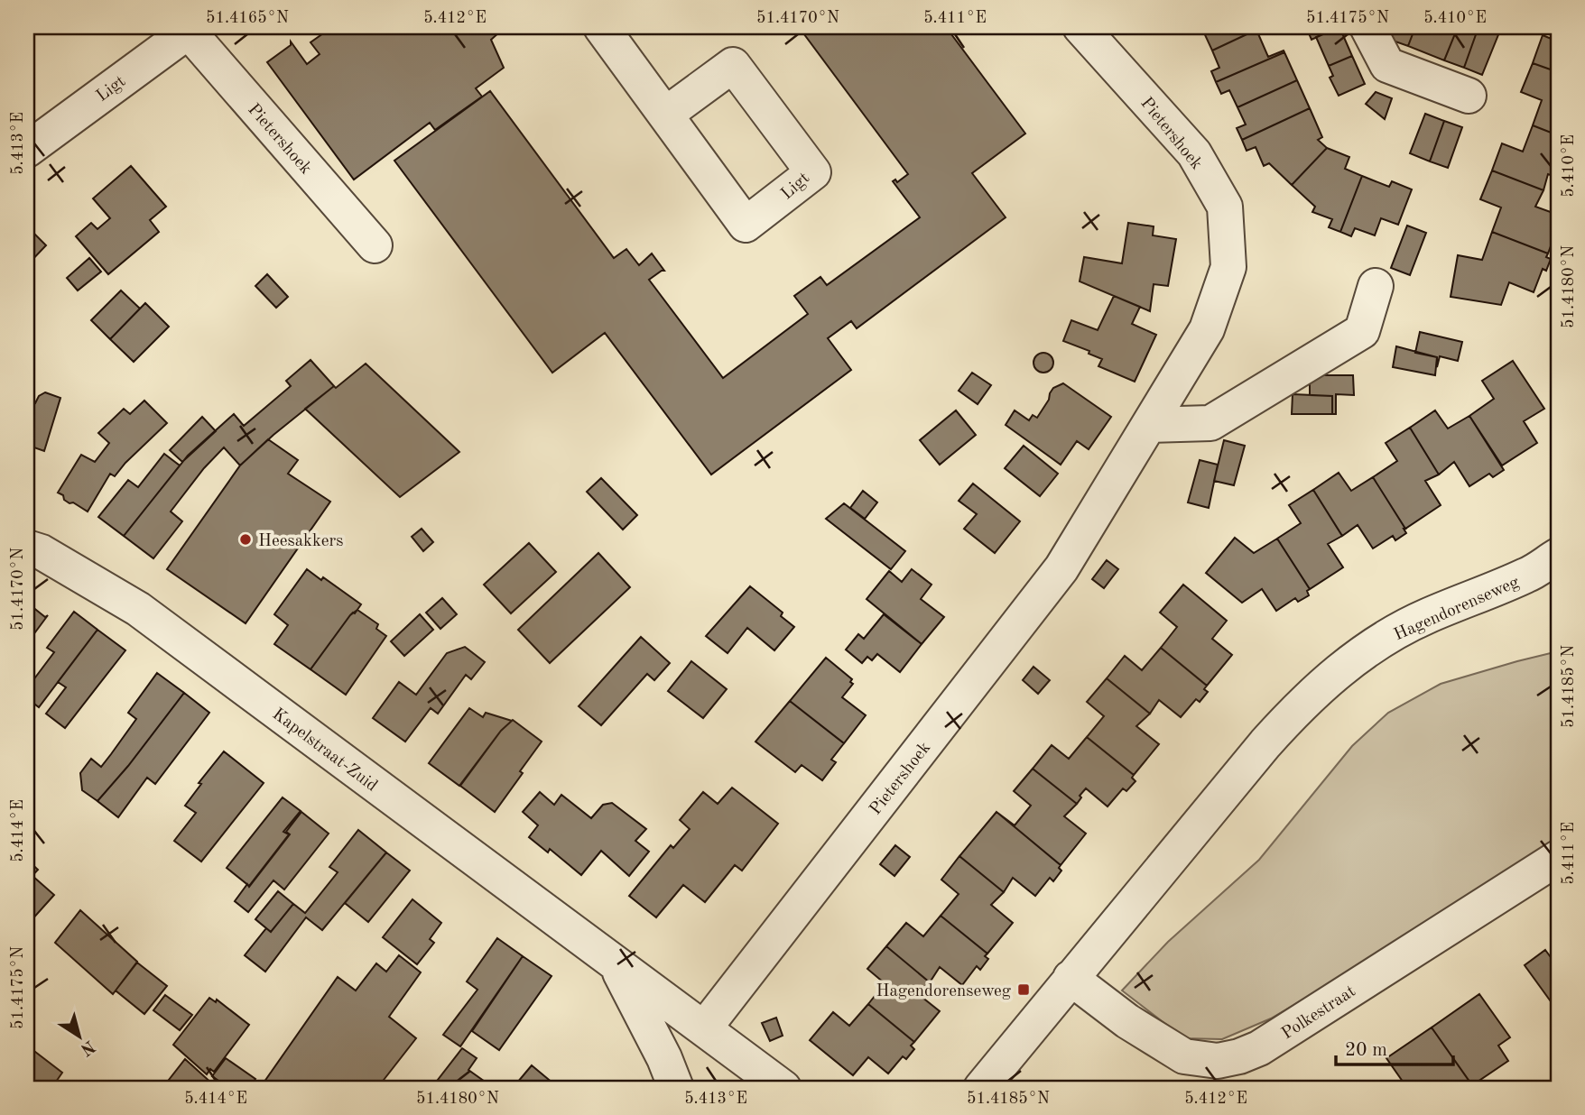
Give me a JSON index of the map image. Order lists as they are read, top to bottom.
{
  "streets": {
    "street": [
      "Ligt",
      "Pietershoek",
      "Hagendorenseweg",
      "Kapelstraat-Zuid",
      "Polkestraat"
    ]
  },
  "crossings": [
    ["Ligt", "Pietershoek"],
    ["Pietershoek", "Kapelstraat-Zuid"],
    ["Hagendorenseweg", "Polkestraat"]
  ],
  "places": {
    "other": ["Heesakkers"],
    "transit": ["Hagendorenseweg"]
  },
  "scale_bar": "20 m",
  "north": "bottom right",
  "coordinates": [
    "51.4165°N",
    "5.412°E",
    "51.4170°N",
    "5.411°E",
    "51.4175°N",
    "5.410°E",
    "5.413°E",
    "51.4180°N",
    "51.4185°N",
    "5.414°E"
  ]
}
